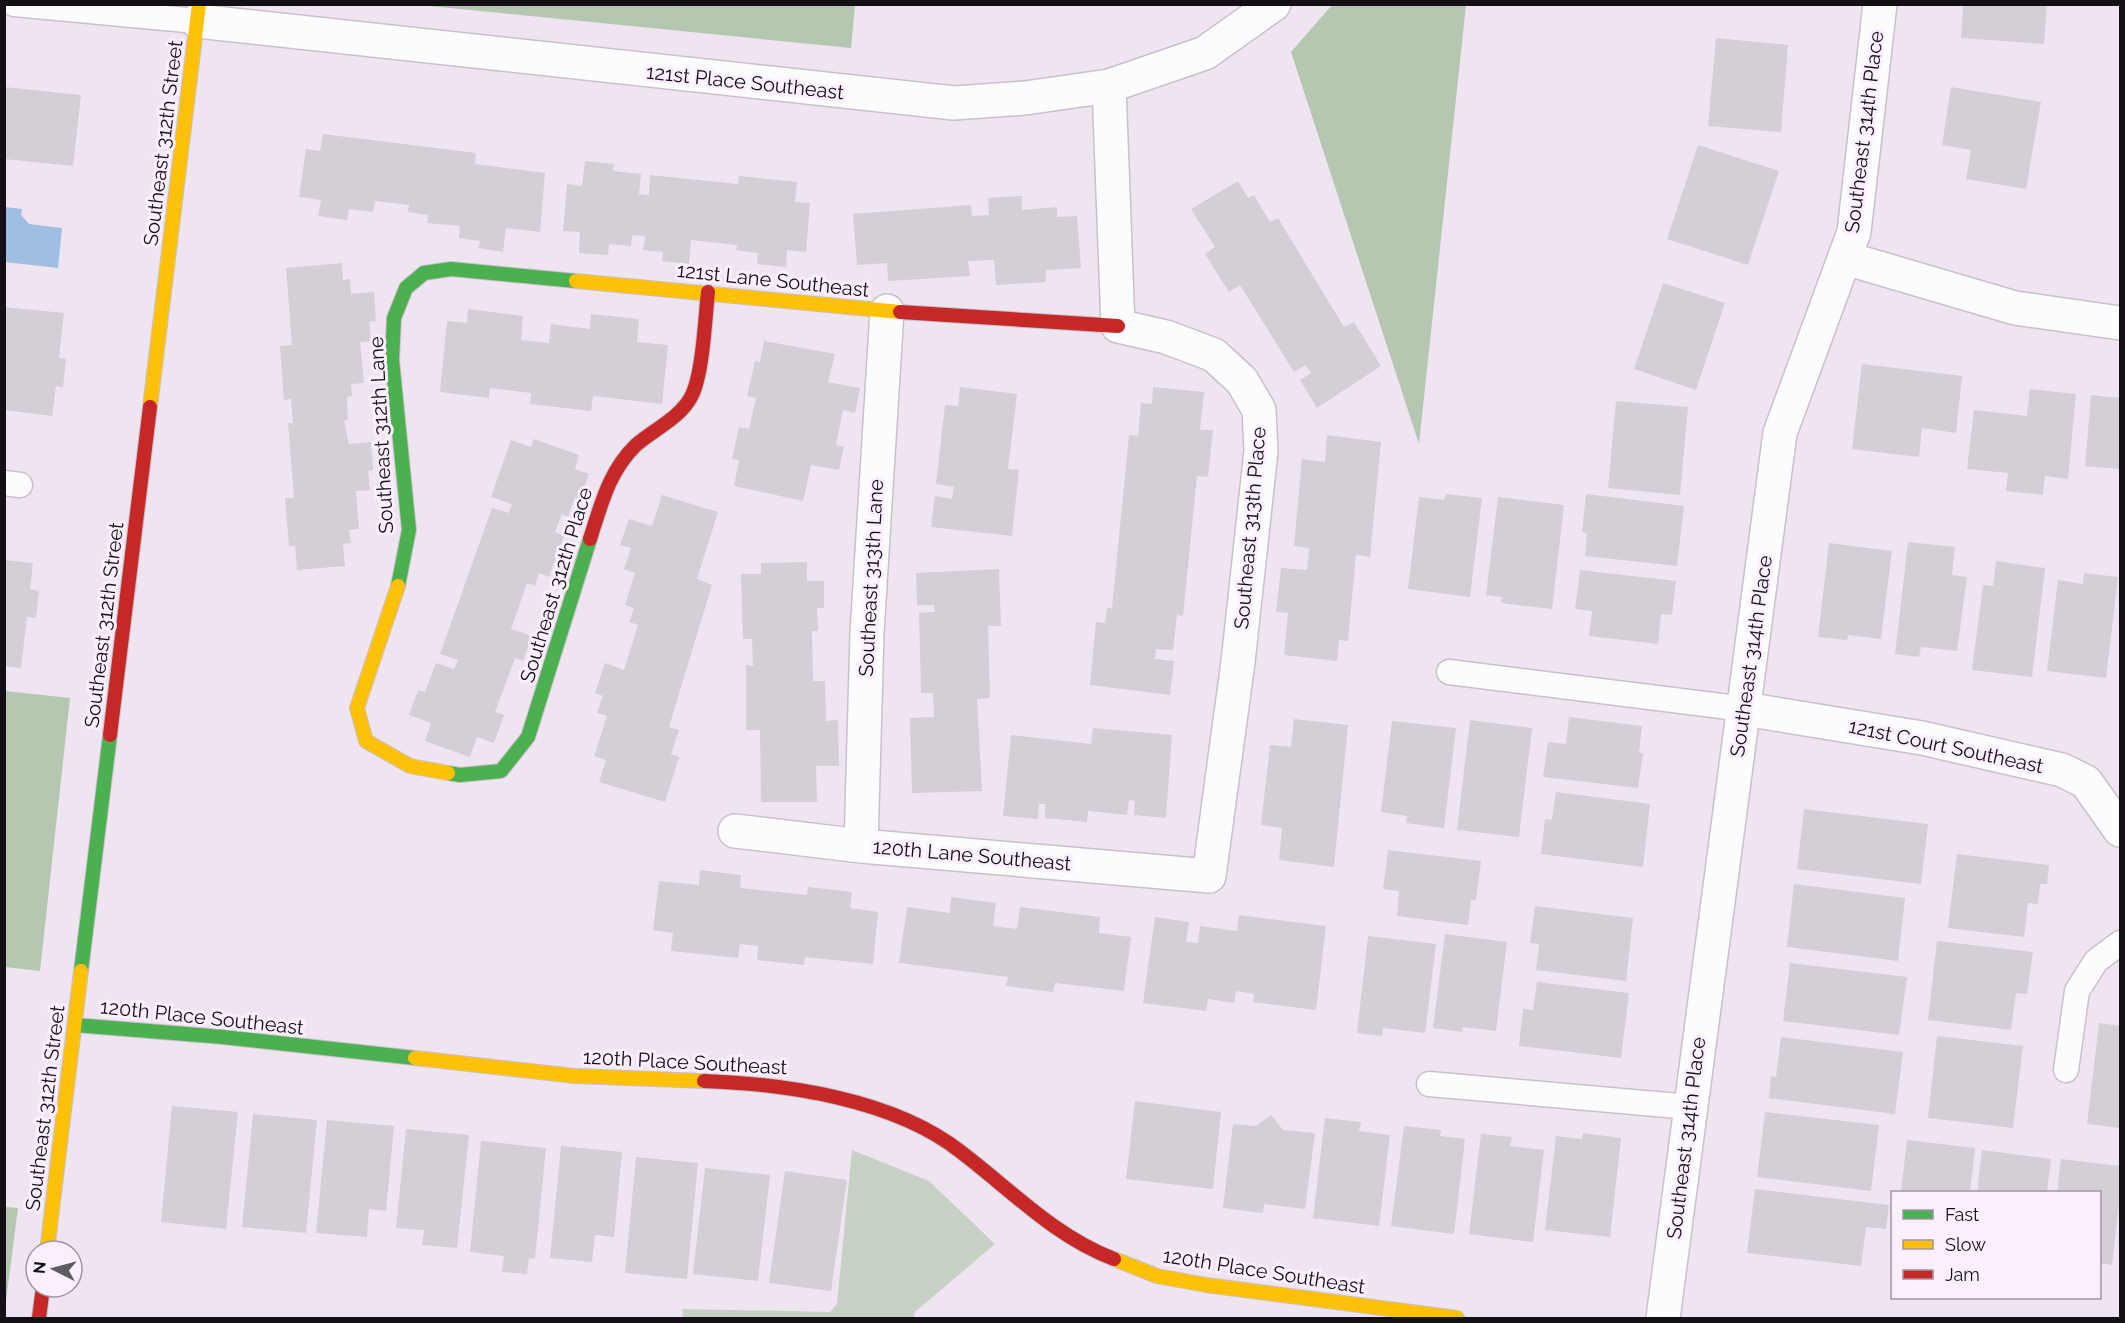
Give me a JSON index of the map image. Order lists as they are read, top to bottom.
{
  "streets": {
    "street": [
      "121st Place Southeast",
      "Southeast 314th Place",
      "Southeast 312th Street",
      "121st Lane Southeast",
      "Southeast 312th Lane",
      "Southeast 313th Place",
      "Southeast 313th Lane",
      "Southeast 312th Place",
      "121st Court Southeast",
      "120th Lane Southeast",
      "120th Place Southeast"
    ]
  },
  "crossings": [
    ["121st Place Southeast", "Southeast 312th Street"],
    ["Southeast 314th Place", "121st Court Southeast"],
    ["Southeast 312th Street", "120th Place Southeast"],
    ["121st Lane Southeast", "Southeast 312th Lane"],
    ["121st Lane Southeast", "Southeast 313th Place"],
    ["121st Lane Southeast", "Southeast 313th Lane"],
    ["121st Lane Southeast", "Southeast 312th Place"],
    ["Southeast 312th Lane", "Southeast 312th Place"],
    ["Southeast 313th Place", "120th Lane Southeast"],
    ["Southeast 313th Lane", "120th Lane Southeast"]
  ],
  "legend": ["Fast", "Slow", "Jam"],
  "north": "left"
}
